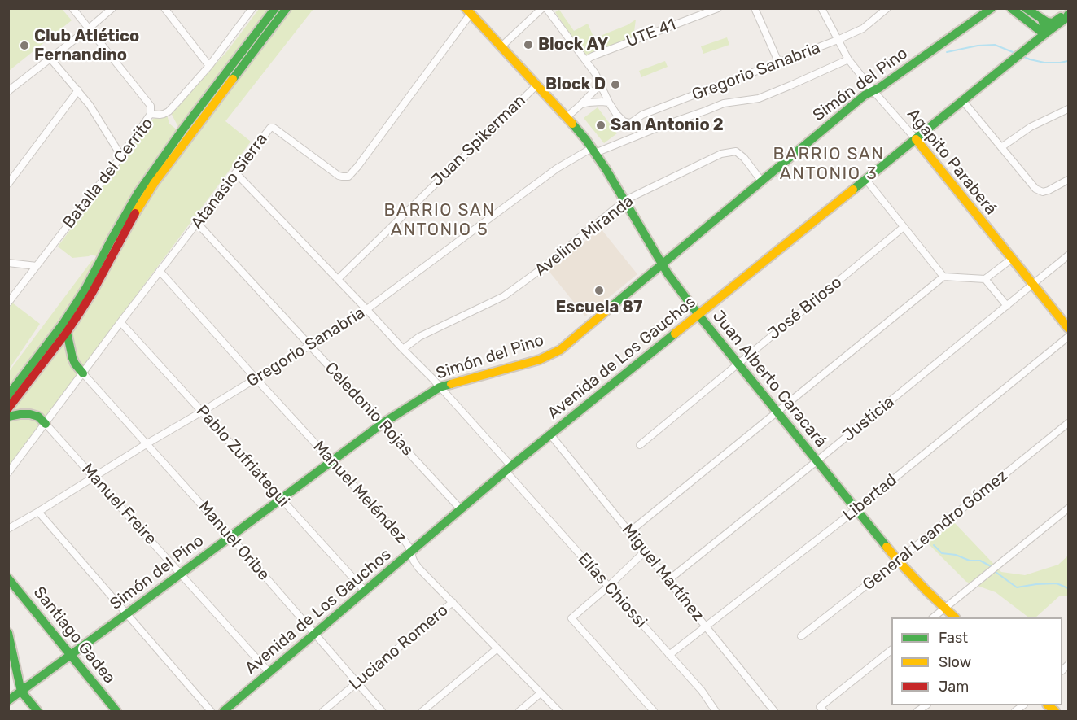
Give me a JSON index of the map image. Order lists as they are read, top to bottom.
{
  "streets": {
    "street": [
      "UTE 41",
      "Gregorio Sanabria",
      "Simón del Pino",
      "Juan Spikerman",
      "Agapito Paraberá",
      "Batalla del Cerrito",
      "Atanasio Sierra",
      "Avelino Miranda",
      "José Brioso",
      "Avenida de Los Gauchos",
      "Juan Alberto Caracará",
      "Celedonio Rojas",
      "Justicia",
      "Pablo Zufriategui",
      "Manuel Meléndez",
      "Libertad",
      "Manuel Freire",
      "General Leandro Gómez",
      "Manuel Oribe",
      "Miguel Martínez",
      "Elías Chiossi",
      "Santiago Gadea",
      "Luciano Romero"
    ]
  },
  "crossings": [
    ["Gregorio Sanabria", "Agapito Paraberá"],
    ["Gregorio Sanabria", "Juan Alberto Caracará"],
    ["Gregorio Sanabria", "Celedonio Rojas"],
    ["Gregorio Sanabria", "Pablo Zufriategui"],
    ["Gregorio Sanabria", "Manuel Meléndez"],
    ["Gregorio Sanabria", "Manuel Freire"],
    ["Gregorio Sanabria", "Manuel Oribe"],
    ["Gregorio Sanabria", "Elías Chiossi"],
    ["Simón del Pino", "Agapito Paraberá"],
    ["Simón del Pino", "Avelino Miranda"],
    ["Simón del Pino", "Juan Alberto Caracará"],
    ["Simón del Pino", "Celedonio Rojas"],
    ["Simón del Pino", "Pablo Zufriategui"],
    ["Simón del Pino", "Manuel Meléndez"],
    ["Simón del Pino", "Manuel Freire"],
    ["Simón del Pino", "Manuel Oribe"],
    ["Simón del Pino", "Elías Chiossi"],
    ["Simón del Pino", "Santiago Gadea"],
    ["Juan Spikerman", "Juan Alberto Caracará"],
    ["Juan Spikerman", "Elías Chiossi"],
    ["Agapito Paraberá", "Avenida de Los Gauchos"],
    ["Agapito Paraberá", "Justicia"],
    ["Atanasio Sierra", "Juan Alberto Caracará"],
    ["Atanasio Sierra", "Celedonio Rojas"],
    ["Atanasio Sierra", "Pablo Zufriategui"],
    ["Atanasio Sierra", "Manuel Meléndez"],
    ["Atanasio Sierra", "Manuel Freire"],
    ["Atanasio Sierra", "Manuel Oribe"],
    ["Atanasio Sierra", "Elías Chiossi"],
    ["Avelino Miranda", "Juan Alberto Caracará"],
    ["Avelino Miranda", "Elías Chiossi"],
    ["José Brioso", "Juan Alberto Caracará"],
    ["Avenida de Los Gauchos", "Juan Alberto Caracará"],
    ["Avenida de Los Gauchos", "Celedonio Rojas"],
    ["Avenida de Los Gauchos", "Pablo Zufriategui"],
    ["Avenida de Los Gauchos", "Manuel Meléndez"],
    ["Avenida de Los Gauchos", "Manuel Freire"],
    ["Avenida de Los Gauchos", "Manuel Oribe"],
    ["Avenida de Los Gauchos", "Miguel Martínez"],
    ["Avenida de Los Gauchos", "Elías Chiossi"],
    ["Juan Alberto Caracará", "Justicia"],
    ["Juan Alberto Caracará", "Libertad"],
    ["Juan Alberto Caracará", "General Leandro Gómez"],
    ["Justicia", "Miguel Martínez"],
    ["Manuel Meléndez", "Luciano Romero"],
    ["Libertad", "Miguel Martínez"],
    ["Libertad", "Elías Chiossi"],
    ["Manuel Oribe", "Luciano Romero"]
  ],
  "districts": ["BARRIO SAN ANTONIO 3", "BARRIO SAN ANTONIO 5"],
  "places": [
    "Block AY",
    "Club Atlético Fernandino",
    "Block D",
    "San Antonio 2",
    "Escuela 87"
  ],
  "legend": ["Fast", "Slow", "Jam"]
}
